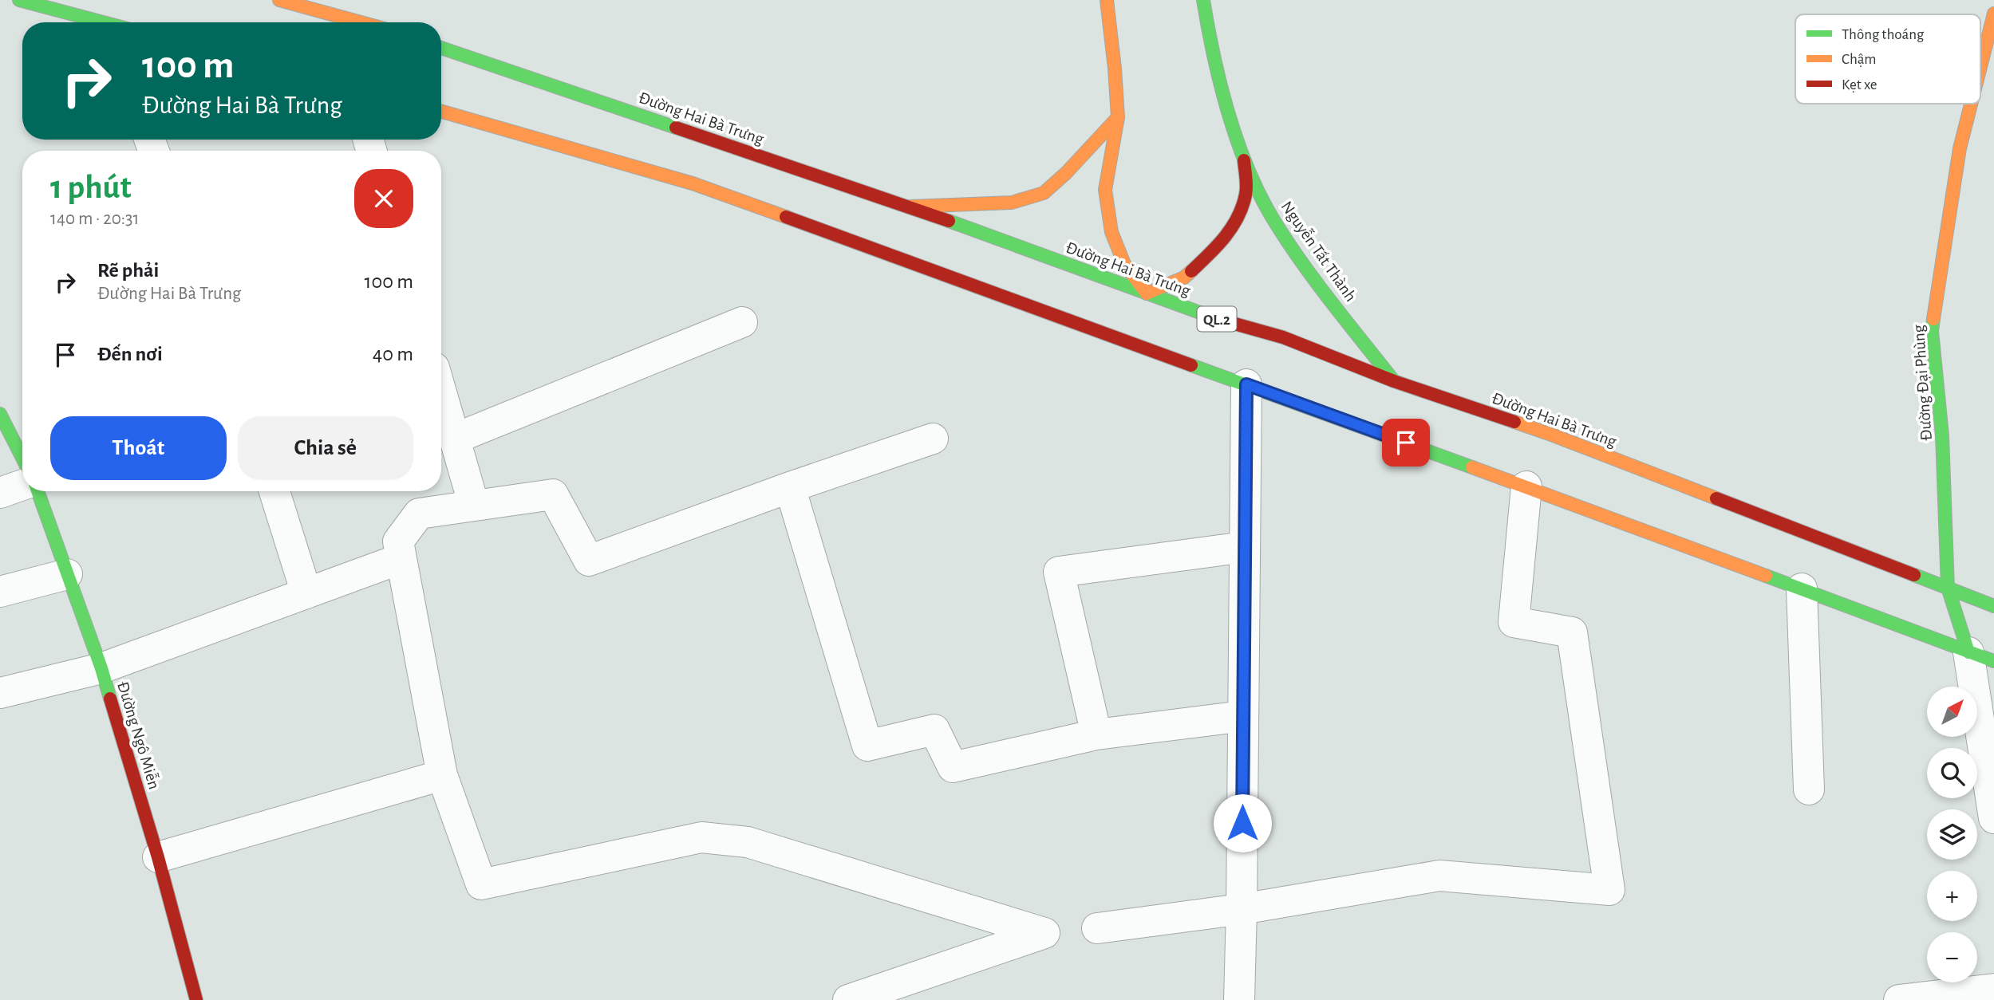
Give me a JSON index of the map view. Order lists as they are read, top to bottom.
{
  "streets": {
    "main road": [
      "Đường Hai Bà Trưng",
      "Nguyễn Tất Thành",
      "QL.2",
      "Đường Đại Phùng",
      "Đường Ngô Miễn"
    ]
  },
  "crossings": [
    ["Đường Hai Bà Trưng", "Nguyễn Tất Thành"],
    ["Đường Hai Bà Trưng", "Đường Đại Phùng"]
  ],
  "legend": ["Thông thoáng", "Chậm", "Kẹt xe"],
  "north": "top right",
  "page": {
    "turn": ["100 m", "Đường Hai Bà Trưng"],
    "heading": ["1 phút", "140 m · 20:31"],
    "list": [
      {
        "name": "Rẽ phải",
        "note": "Đường Hai Bà Trưng",
        "value": "100 m"
      },
      {
        "name": "Đến nơi",
        "value": "40 m"
      }
    ],
    "buttons": ["Thoát", "Chia sẻ"],
    "map_buttons": ["+", "−"]
  }
}
